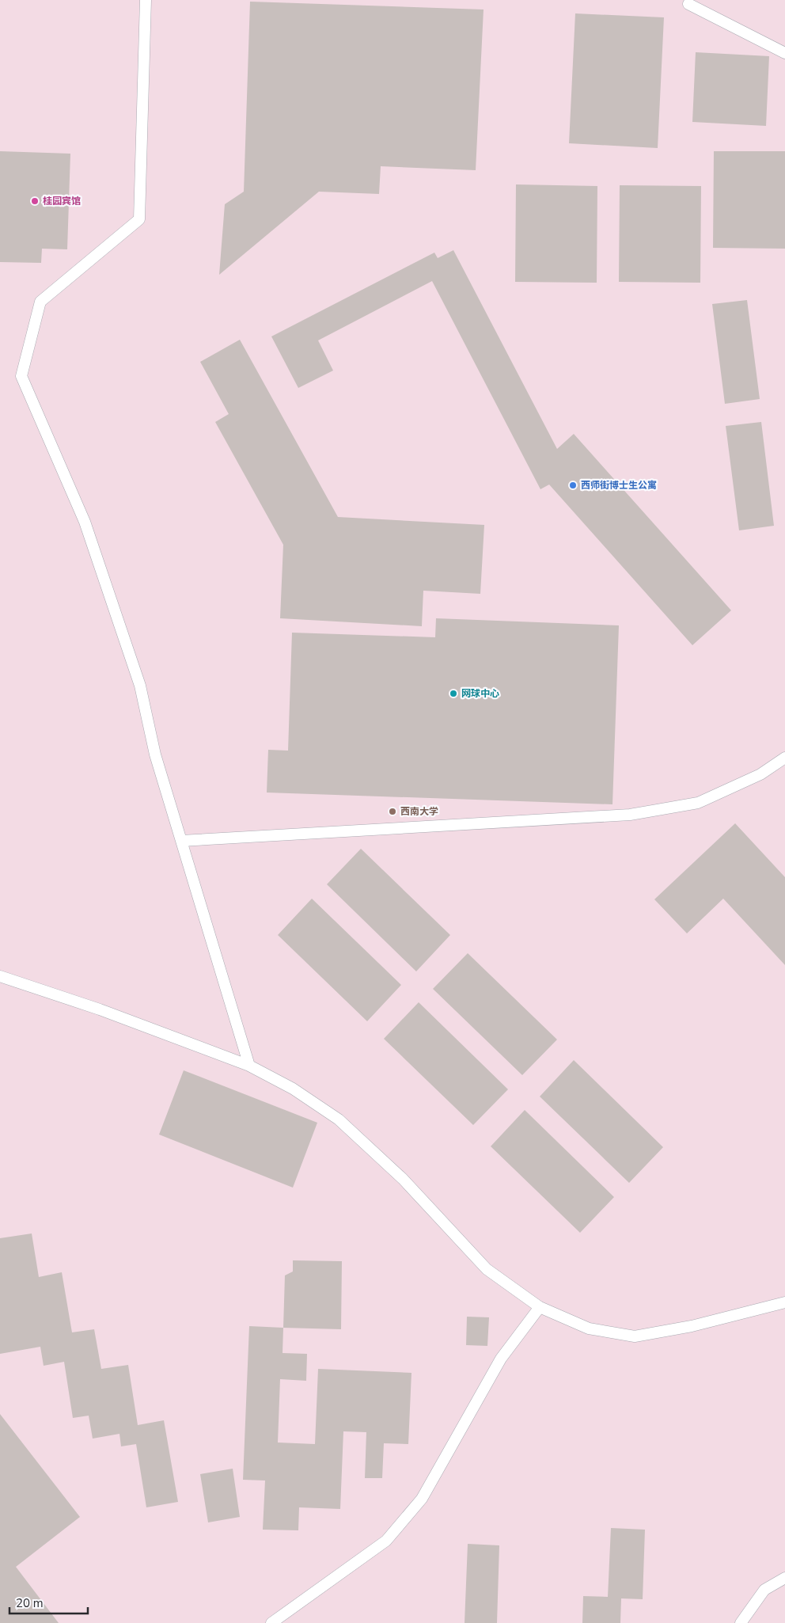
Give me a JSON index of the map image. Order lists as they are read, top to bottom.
{
  "places": [
    "桂园宾馆",
    "西师街博士生公寓",
    "网球中心",
    "西南大学"
  ],
  "scale_bar": "20 m"
}
